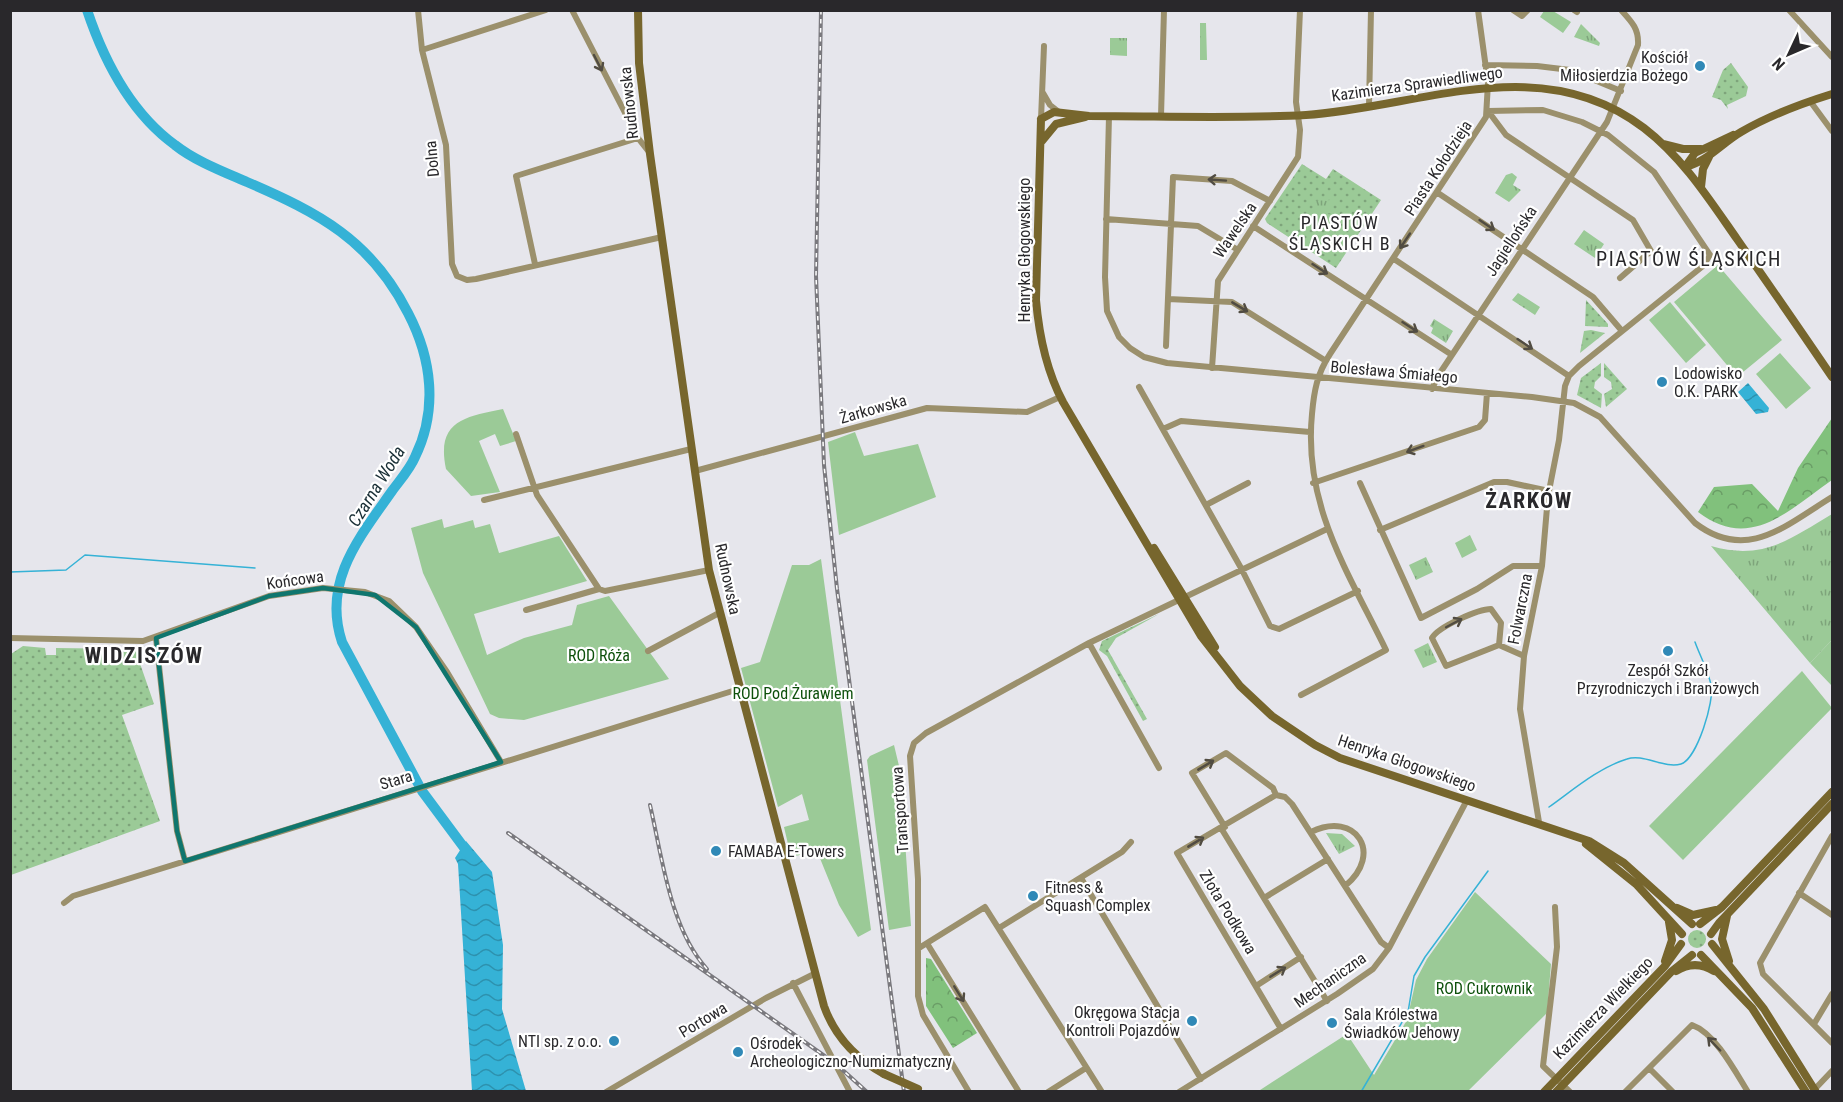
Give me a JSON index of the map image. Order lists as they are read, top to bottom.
{
  "streets": {
    "street": [
      "Kazimierza Sprawiedliwego",
      "Rudnowska",
      "Dolna",
      "Piasta Kołodzieja",
      "Wawelska",
      "Jagiellońska",
      "Henryka Głogowskiego",
      "Bolesława Śmiałego",
      "Żarkowska",
      "Końcowa",
      "Folwarczna",
      "Stara",
      "Transportowa",
      "Złota Podkowa",
      "Mechaniczna",
      "Kazimierza Wielkiego",
      "Portowa"
    ]
  },
  "crossings": [
    ["Kazimierza Sprawiedliwego", "Piasta Kołodzieja"],
    ["Kazimierza Sprawiedliwego", "Wawelska"],
    ["Kazimierza Sprawiedliwego", "Jagiellońska"],
    ["Kazimierza Sprawiedliwego", "Henryka Głogowskiego"],
    ["Kazimierza Sprawiedliwego", "Bolesława Śmiałego"],
    ["Rudnowska", "Dolna"],
    ["Rudnowska", "Żarkowska"],
    ["Rudnowska", "Stara"],
    ["Rudnowska", "Portowa"],
    ["Piasta Kołodzieja", "Bolesława Śmiałego"],
    ["Piasta Kołodzieja", "Transportowa"],
    ["Wawelska", "Bolesława Śmiałego"],
    ["Jagiellońska", "Bolesława Śmiałego"],
    ["Henryka Głogowskiego", "Żarkowska"],
    ["Henryka Głogowskiego", "Folwarczna"],
    ["Henryka Głogowskiego", "Transportowa"],
    ["Henryka Głogowskiego", "Mechaniczna"],
    ["Henryka Głogowskiego", "Kazimierza Wielkiego"],
    ["Bolesława Śmiałego", "Folwarczna"],
    ["Końcowa", "Stara"],
    ["Złota Podkowa", "Mechaniczna"]
  ],
  "districts": [
    "PIASTÓW ŚLĄSKICH B",
    "PIASTÓW ŚLĄSKICH",
    "ŻARKÓW",
    "WIDZISZÓW"
  ],
  "water": ["Czarna Woda"],
  "parks": ["ROD Róża", "ROD Pod Żurawiem", "ROD Cukrownik"],
  "places": [
    "Kościół Miłosierdzia Bożego",
    "Lodowisko O.K. PARK",
    "Zespół Szkół Przyrodniczych i Branżowych",
    "FAMABA E-Towers",
    "Fitness & Squash Complex",
    "Okręgowa Stacja Kontroli Pojazdów",
    "Sala Królestwa Świadków Jehowy",
    "NTI sp. z o.o.",
    "Ośrodek Archeologiczno-Numizmatyczny"
  ],
  "north": "bottom left"
}
